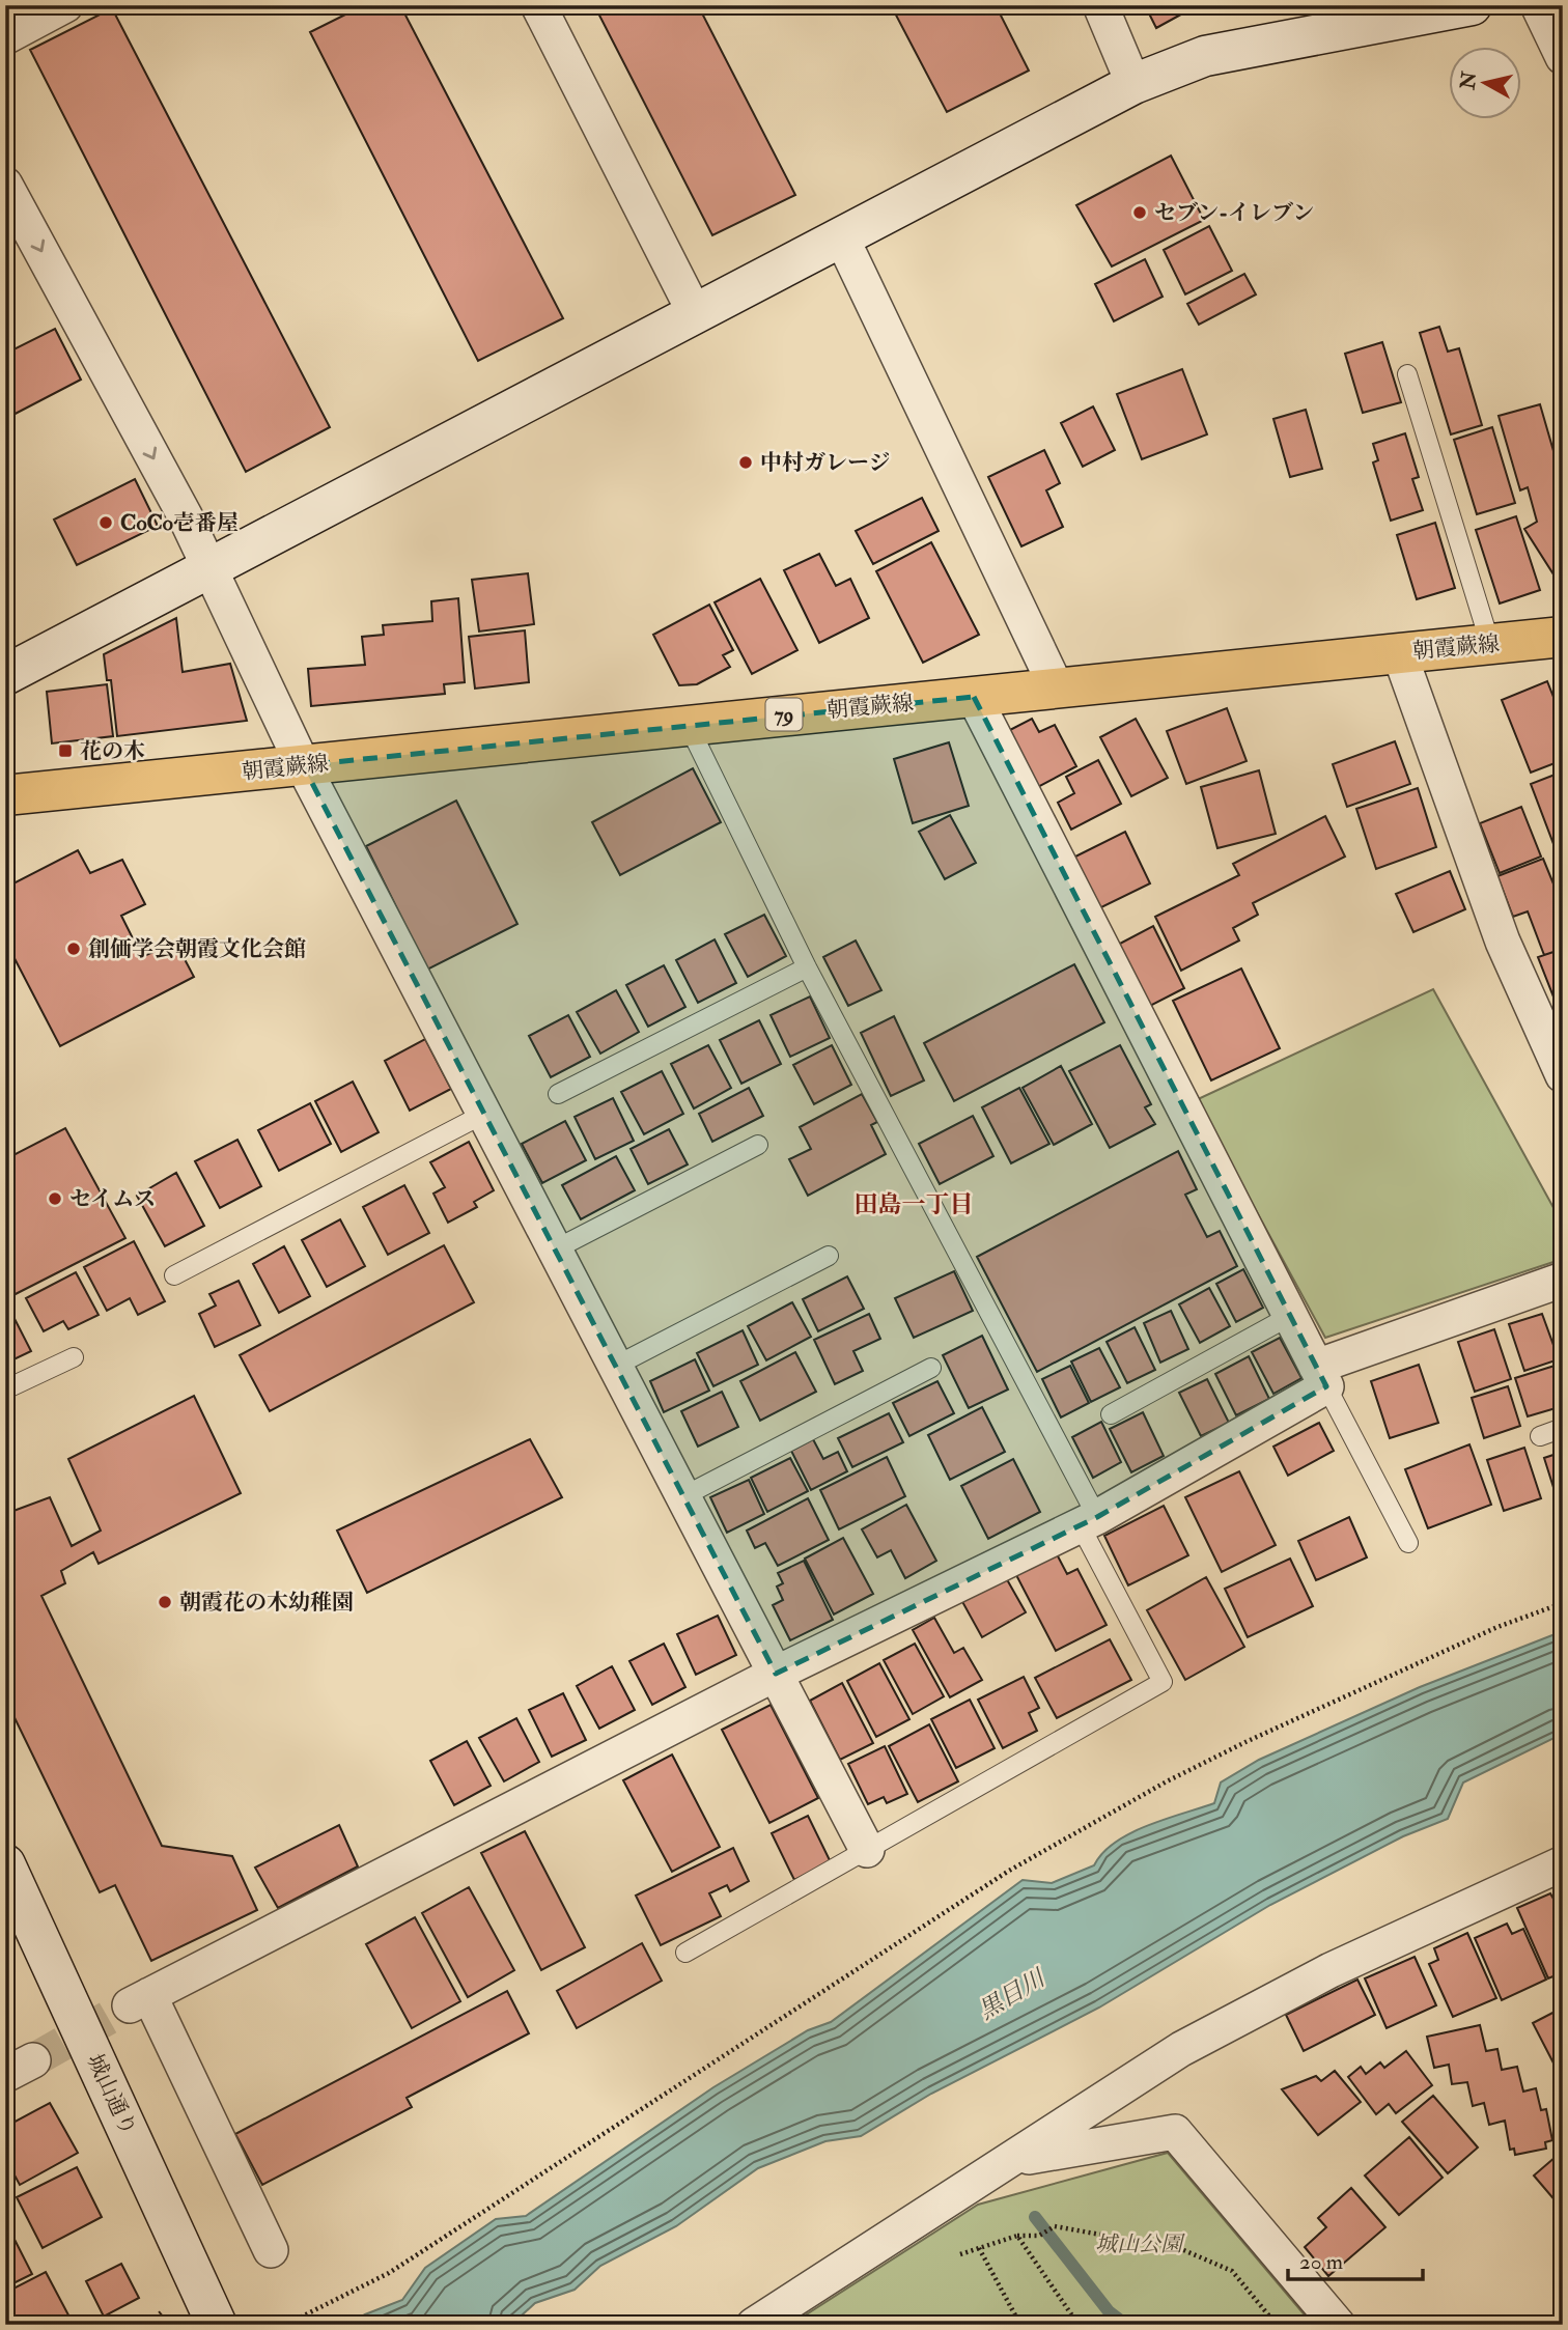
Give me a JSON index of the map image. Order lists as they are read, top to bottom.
{
  "streets": {
    "main road": ["朝霞蕨線", "79"],
    "street": ["城山通り"]
  },
  "districts": ["田島一丁目"],
  "water": ["黒目川"],
  "parks": ["城山公園"],
  "places": {
    "other": [
      "セブン-イレブン",
      "中村ガレージ",
      "CoCo壱番屋",
      "創価学会朝霞文化会館",
      "セイムス",
      "朝霞花の木幼稚園"
    ],
    "transit": ["花の木"]
  },
  "scale_bar": "20 m",
  "north": "left"
}
